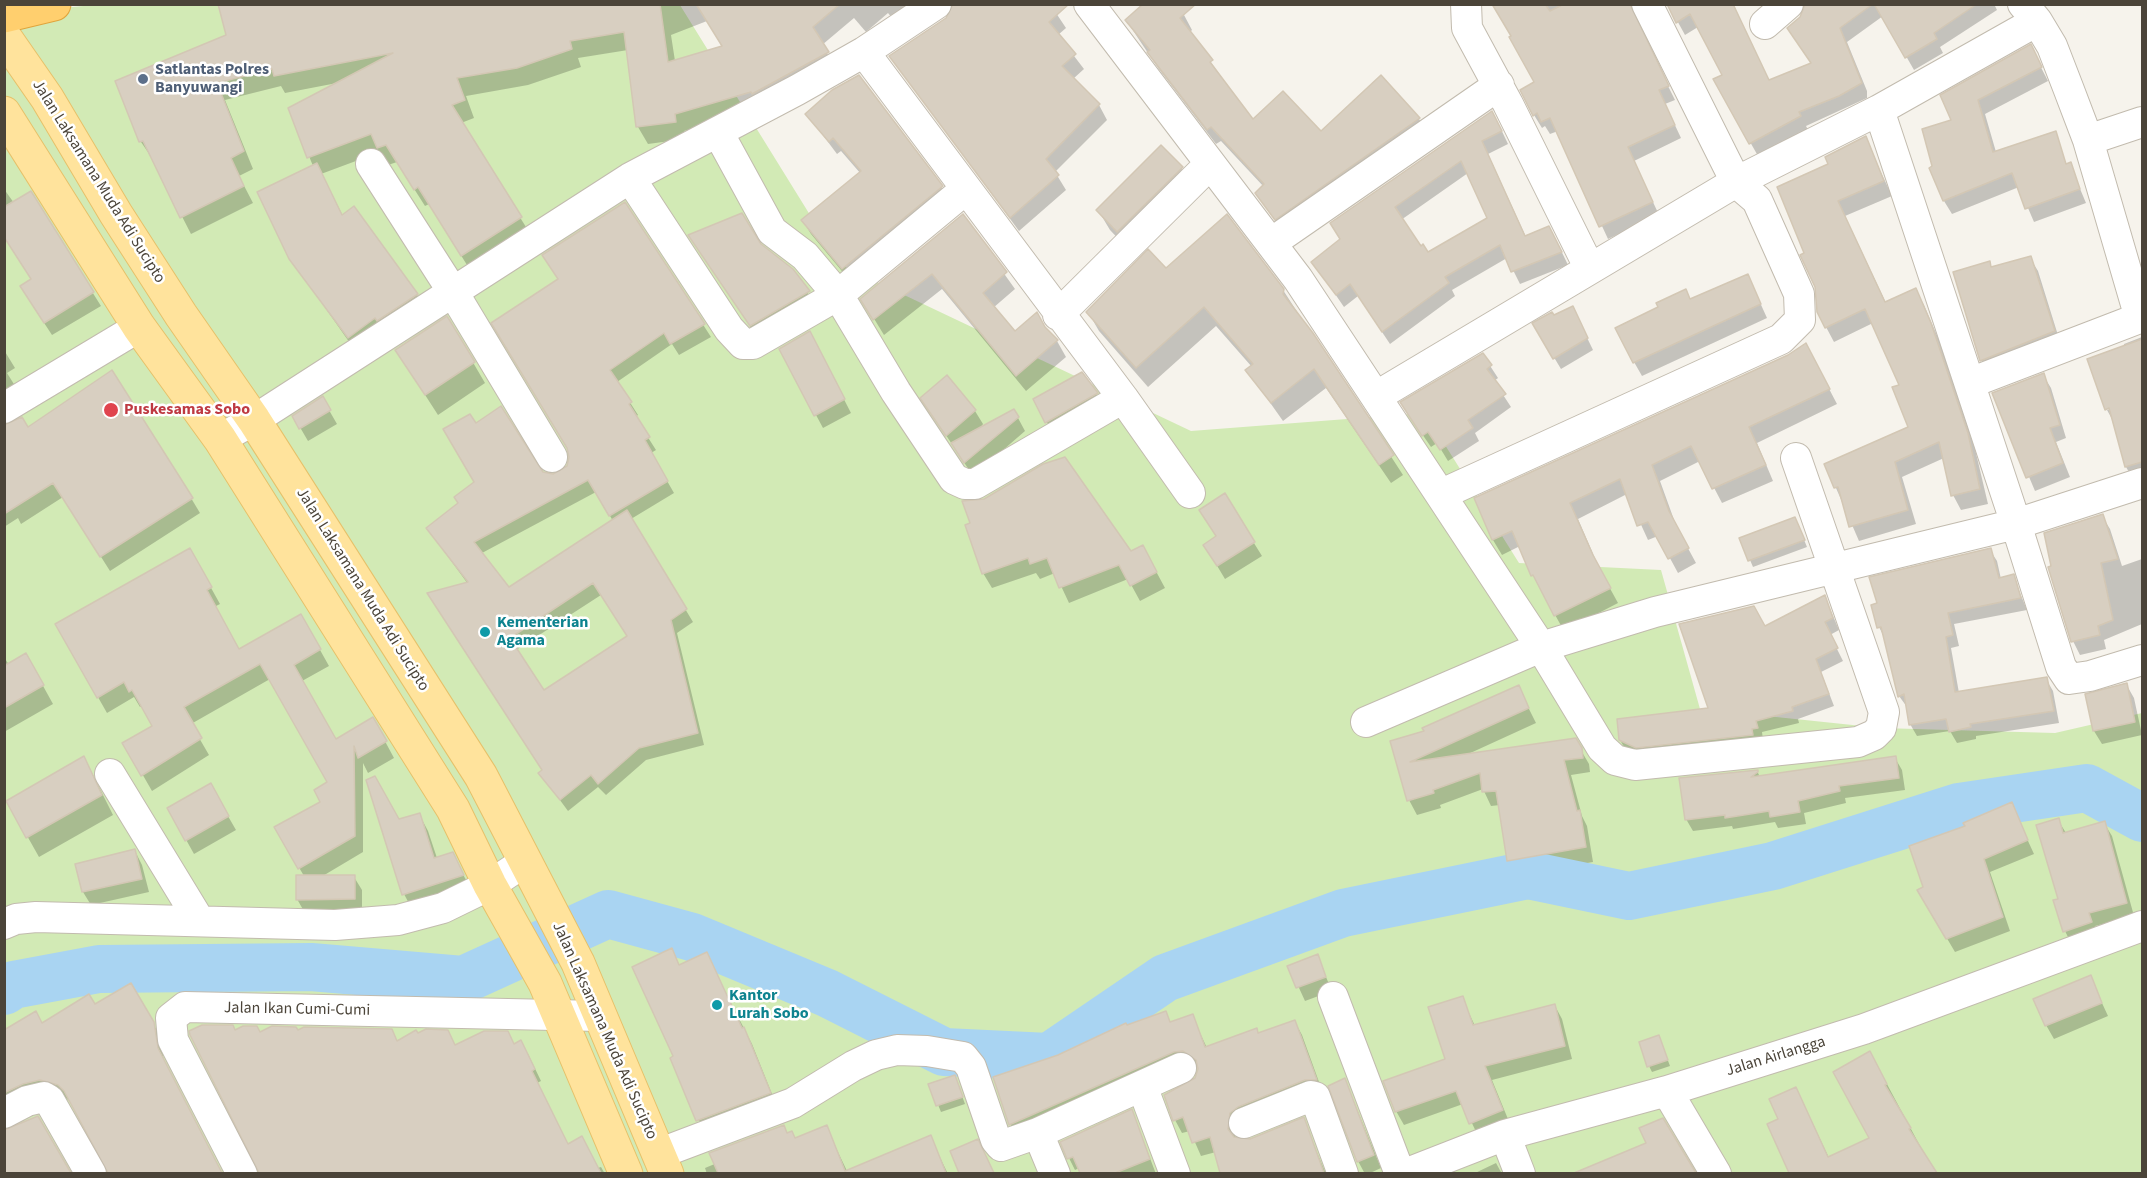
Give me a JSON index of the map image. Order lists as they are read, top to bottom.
{
  "streets": {
    "main road": ["Jalan Laksamana Muda Adi Sucipto"],
    "street": ["Jalan Ikan Cumi-Cumi", "Jalan Airlangga"]
  },
  "crossings": [
    ["Jalan Laksamana Muda Adi Sucipto", "Jalan Ikan Cumi-Cumi"]
  ],
  "places": [
    "Satlantas Polres Banyuwangi",
    "Puskesamas Sobo",
    "Kementerian Agama",
    "Kantor Lurah Sobo"
  ]
}
